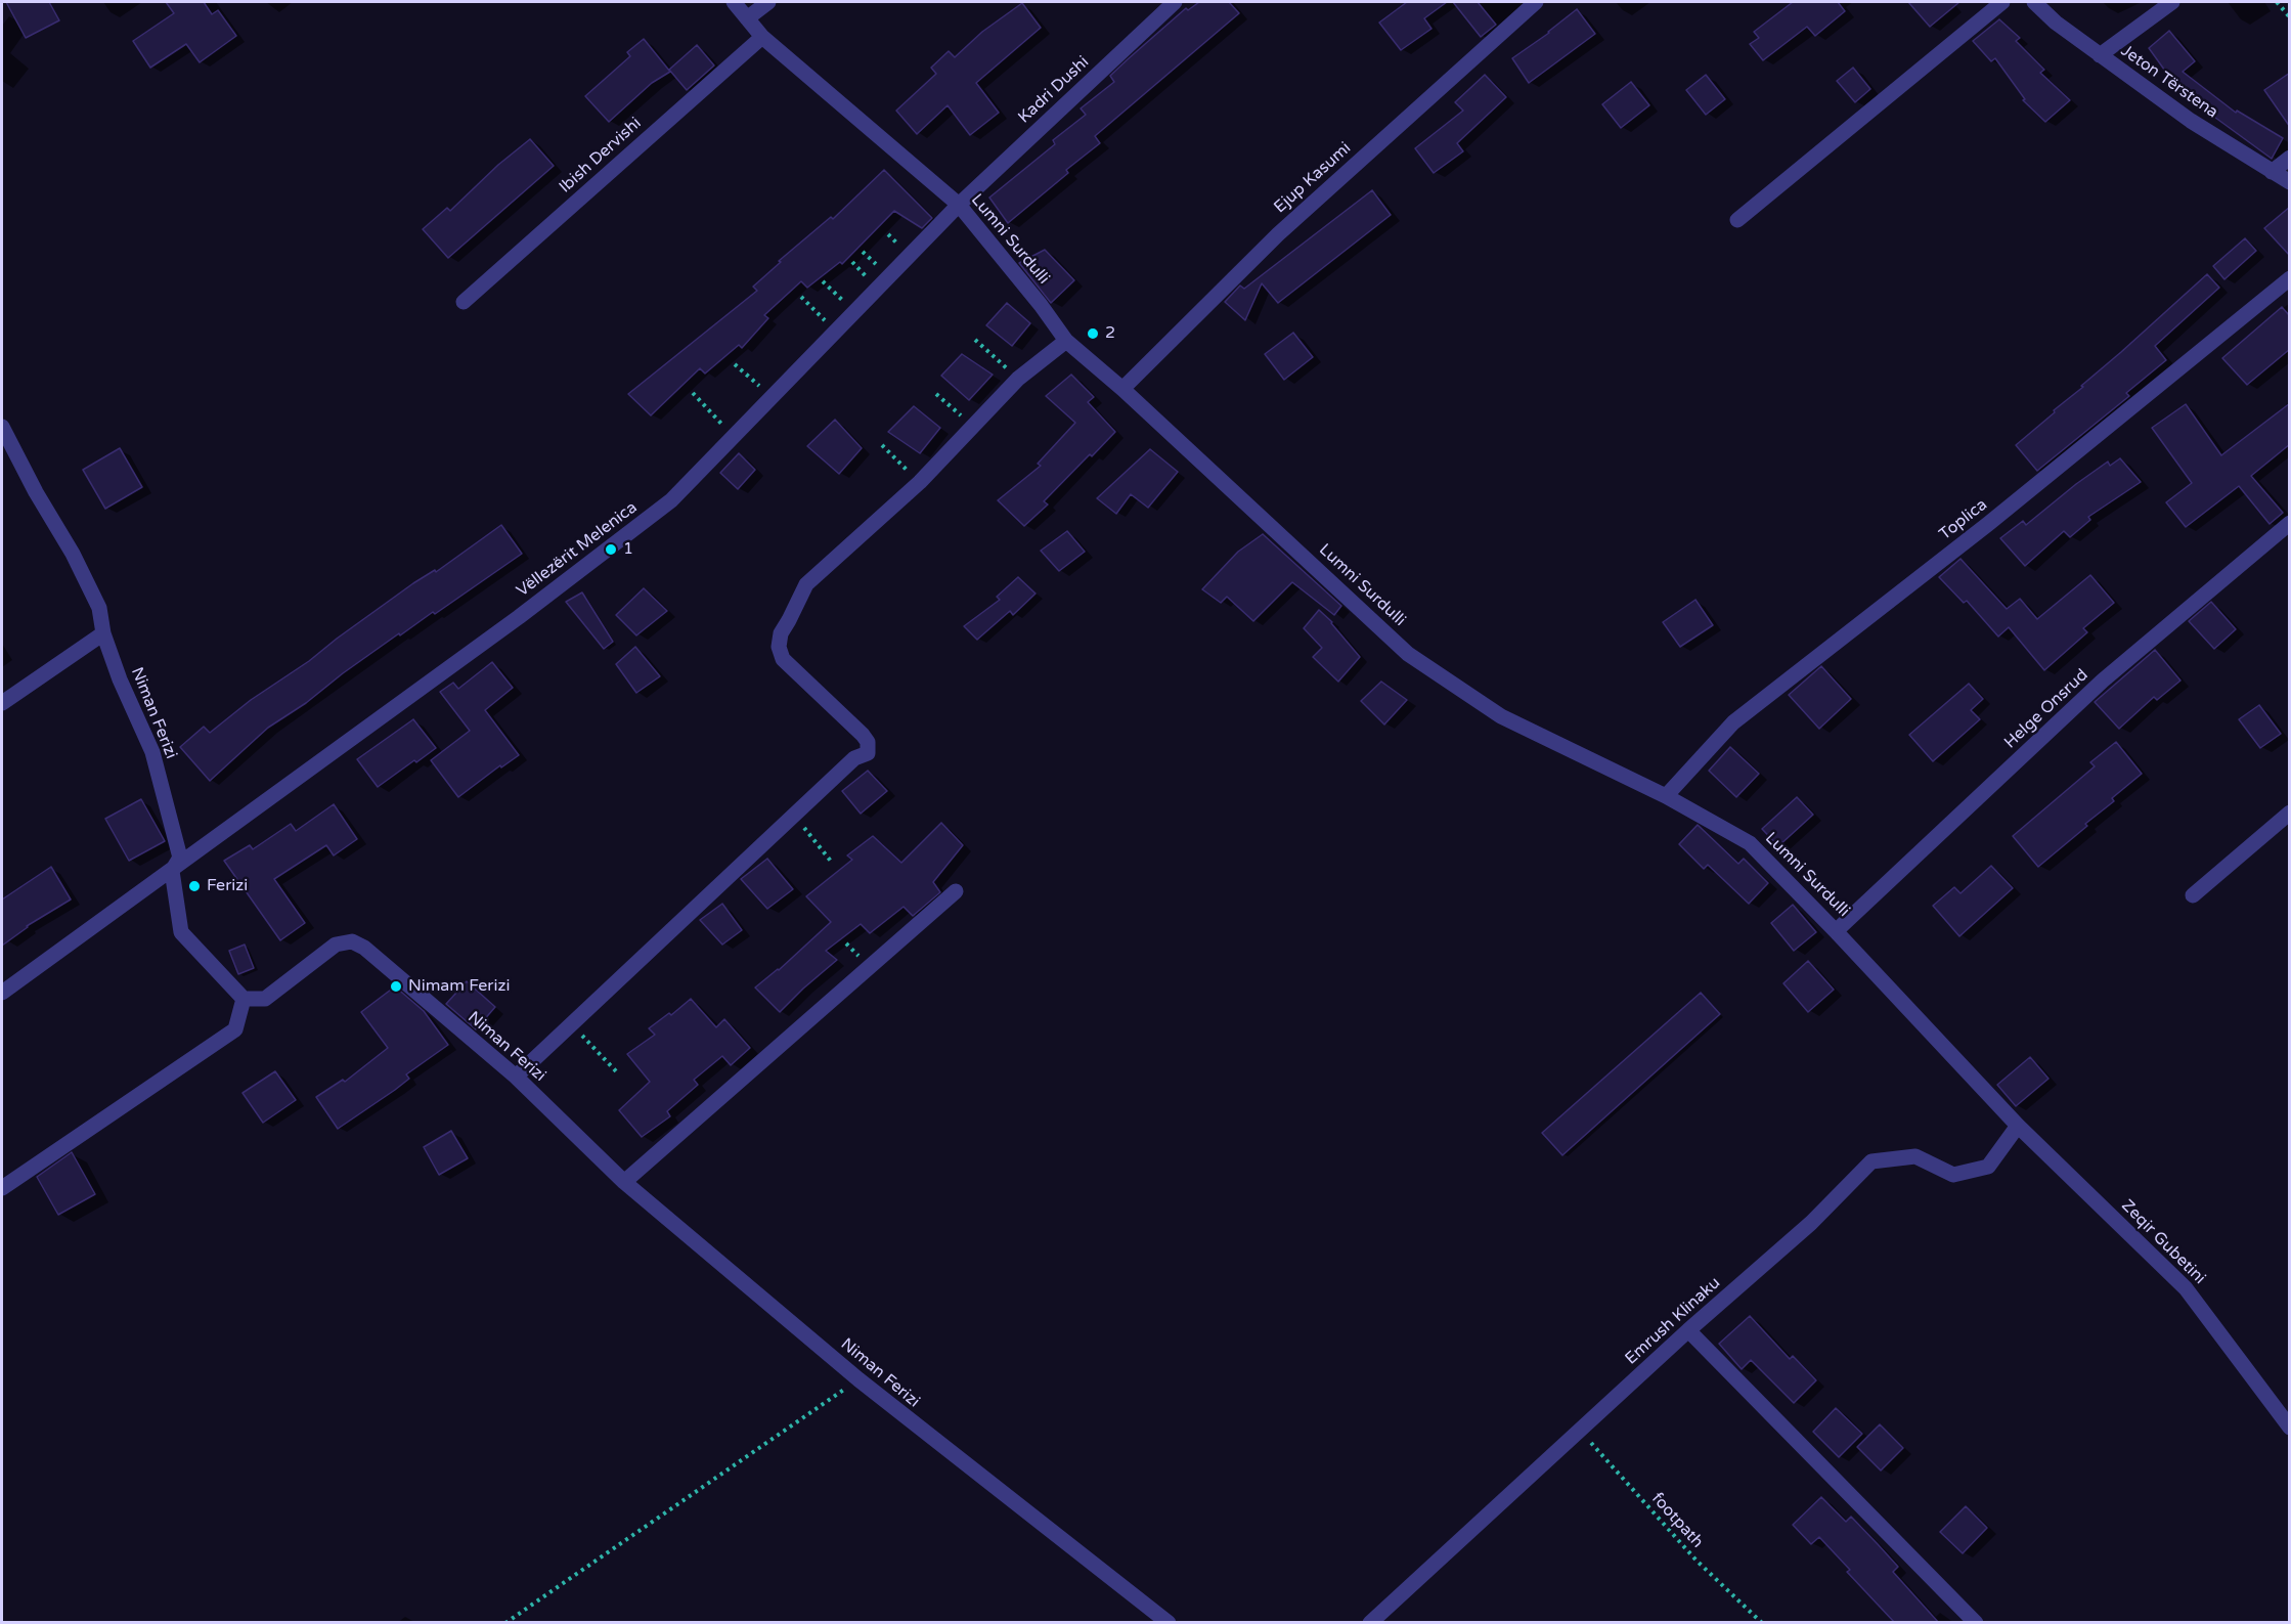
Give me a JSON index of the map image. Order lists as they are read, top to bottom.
{
  "streets": {
    "street": [
      "Jeton Tërstena",
      "Kadri Dushi",
      "Ibish Dervishi",
      "Ejup Kasumi",
      "Lumni Surdulli",
      "Toplica",
      "Vëllezërit Melenica",
      "Helge Onsrud",
      "Niman Ferizi",
      "Zeqir Gubetini",
      "Emrush Klinaku"
    ],
    "path": ["footpath"]
  },
  "crossings": [
    ["Kadri Dushi", "Lumni Surdulli"],
    ["Kadri Dushi", "Vëllezërit Melenica"],
    ["Ibish Dervishi", "Lumni Surdulli"],
    ["Ejup Kasumi", "Lumni Surdulli"],
    ["Lumni Surdulli", "Toplica"],
    ["Lumni Surdulli", "Vëllezërit Melenica"],
    ["Lumni Surdulli", "Helge Onsrud"],
    ["Lumni Surdulli", "Zeqir Gubetini"],
    ["Lumni Surdulli", "Emrush Klinaku"],
    ["Vëllezërit Melenica", "Niman Ferizi"],
    ["Zeqir Gubetini", "Emrush Klinaku"],
    ["Emrush Klinaku", "footpath"]
  ],
  "places": [
    "2",
    "1",
    "Ferizi",
    "Nimam Ferizi"
  ]
}
